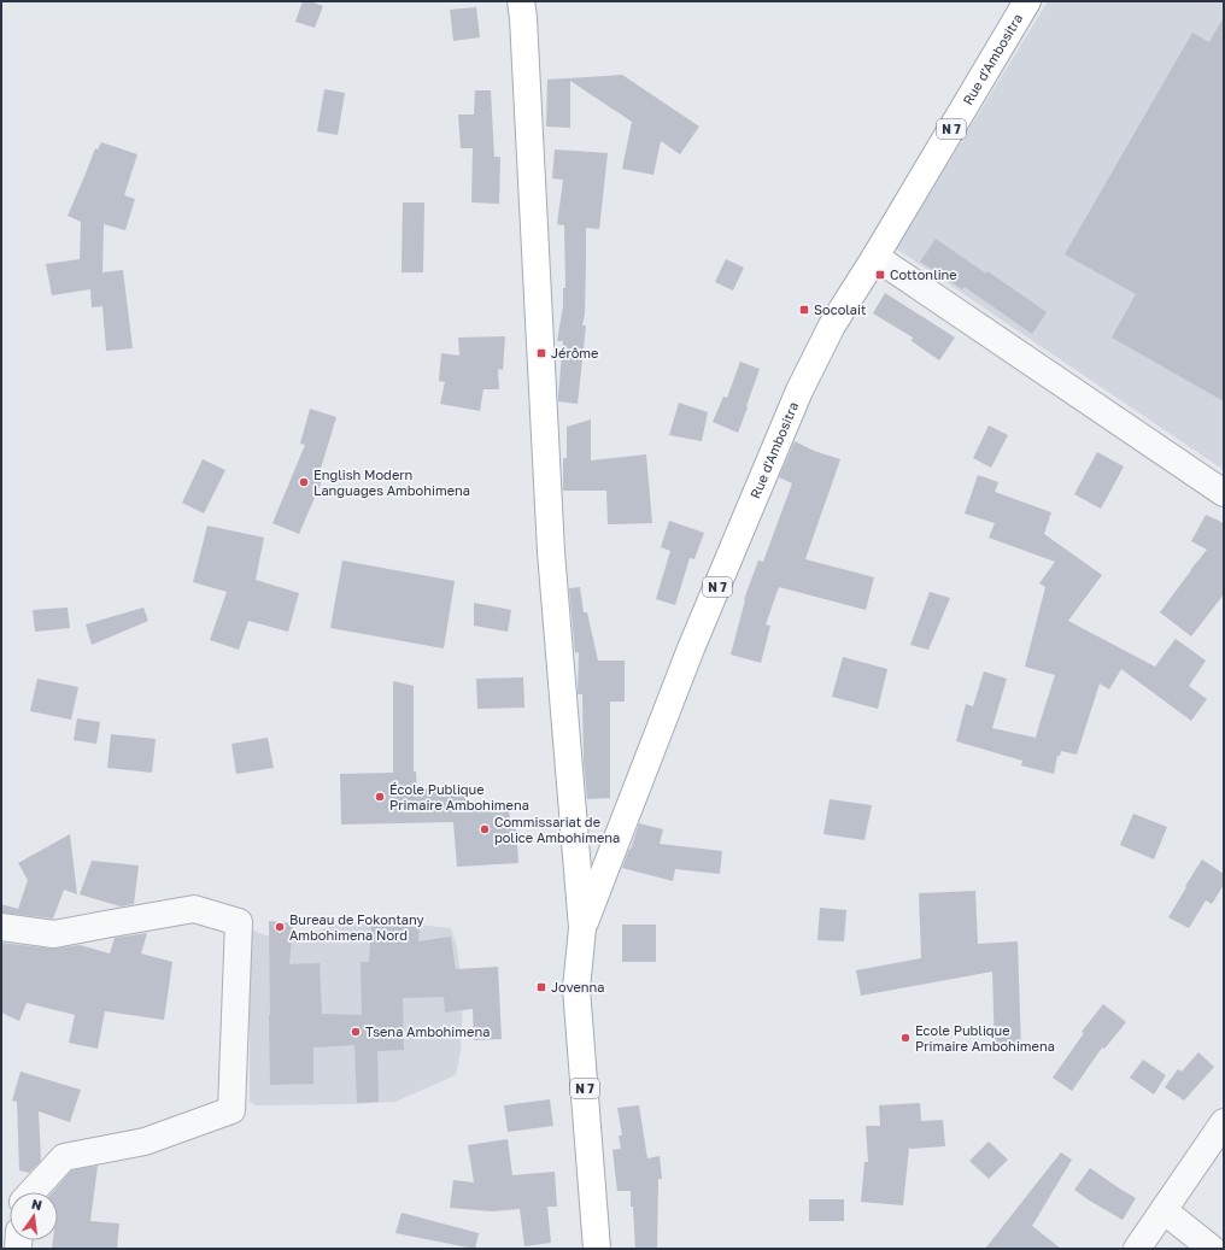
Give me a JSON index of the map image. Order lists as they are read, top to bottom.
{
  "streets": {
    "main road": ["Rue d'Ambositra", "N 7"]
  },
  "crossings": [
    ["Rue d'Ambositra", "N 7"]
  ],
  "places": {
    "transit": [
      "Cottonline",
      "Socolait",
      "Jérôme",
      "Jovenna"
    ],
    "other": [
      "English Modern Languages Ambohimena",
      "École Publique Primaire Ambohimena",
      "Commissariat de police Ambohimena",
      "Bureau de Fokontany Ambohimena Nord",
      "Tsena Ambohimena",
      "Ecole Publique Primaire Ambohimena"
    ]
  },
  "north": "top"
}
